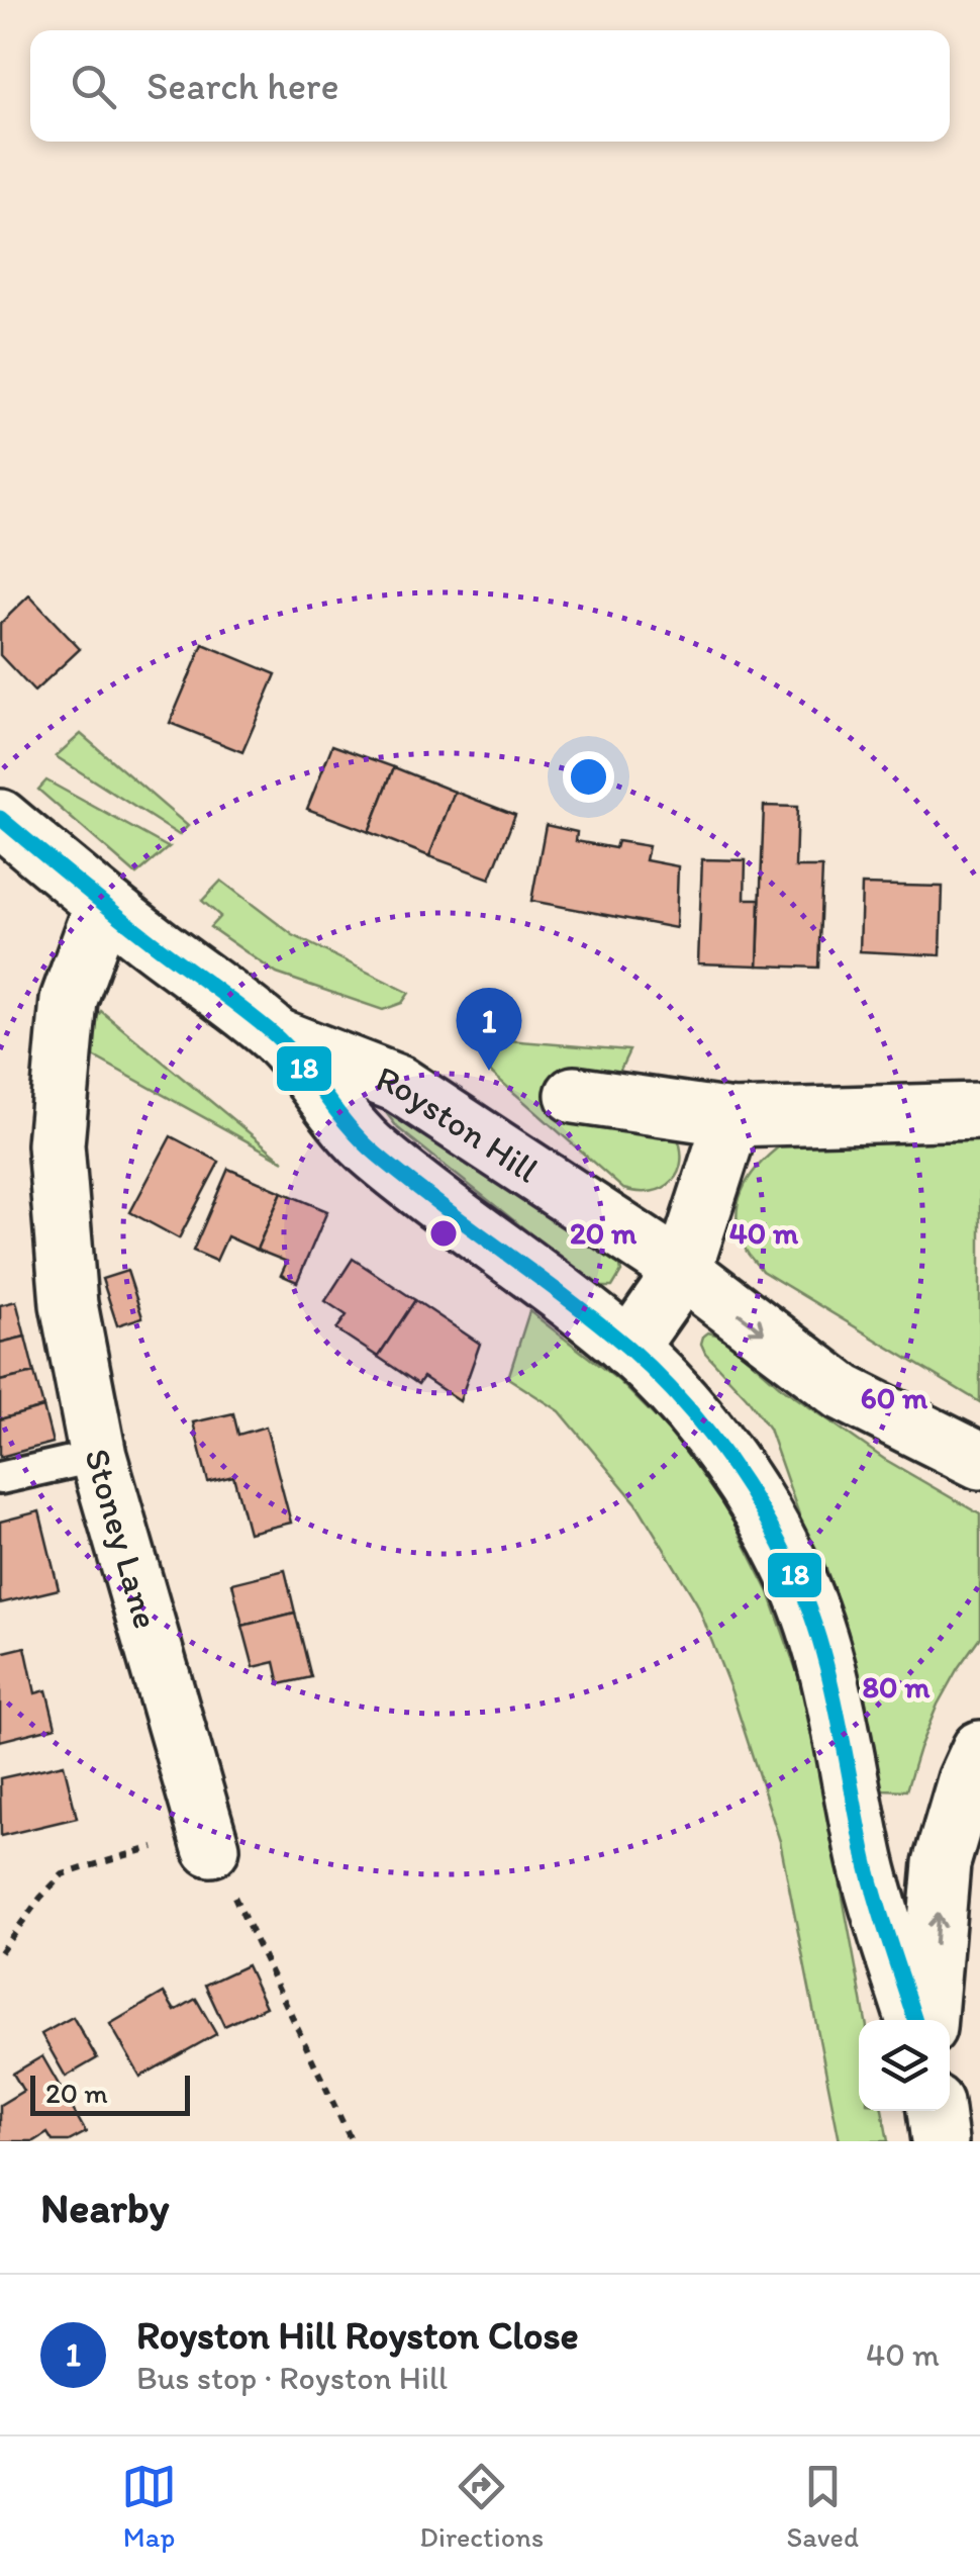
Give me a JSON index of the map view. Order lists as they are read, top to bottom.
{
  "streets": {
    "main road": ["Royston Hill", "Stoney Lane"]
  },
  "crossings": [
    ["Royston Hill", "Stoney Lane"]
  ],
  "lines": ["transit line 18"],
  "scale_bar": "20 m",
  "page": {
    "search": "Search here",
    "pins": "1",
    "scale": "20 m",
    "heading": "Nearby",
    "list": [
      {
        "mark": "1",
        "name": "Royston Hill Royston Close",
        "note": "Bus stop · Royston Hill",
        "value": "40 m"
      }
    ],
    "nav": ["Map", "Directions", "Saved"]
  },
  "rings": [
    "20 m",
    "40 m",
    "60 m",
    "80 m"
  ]
}
